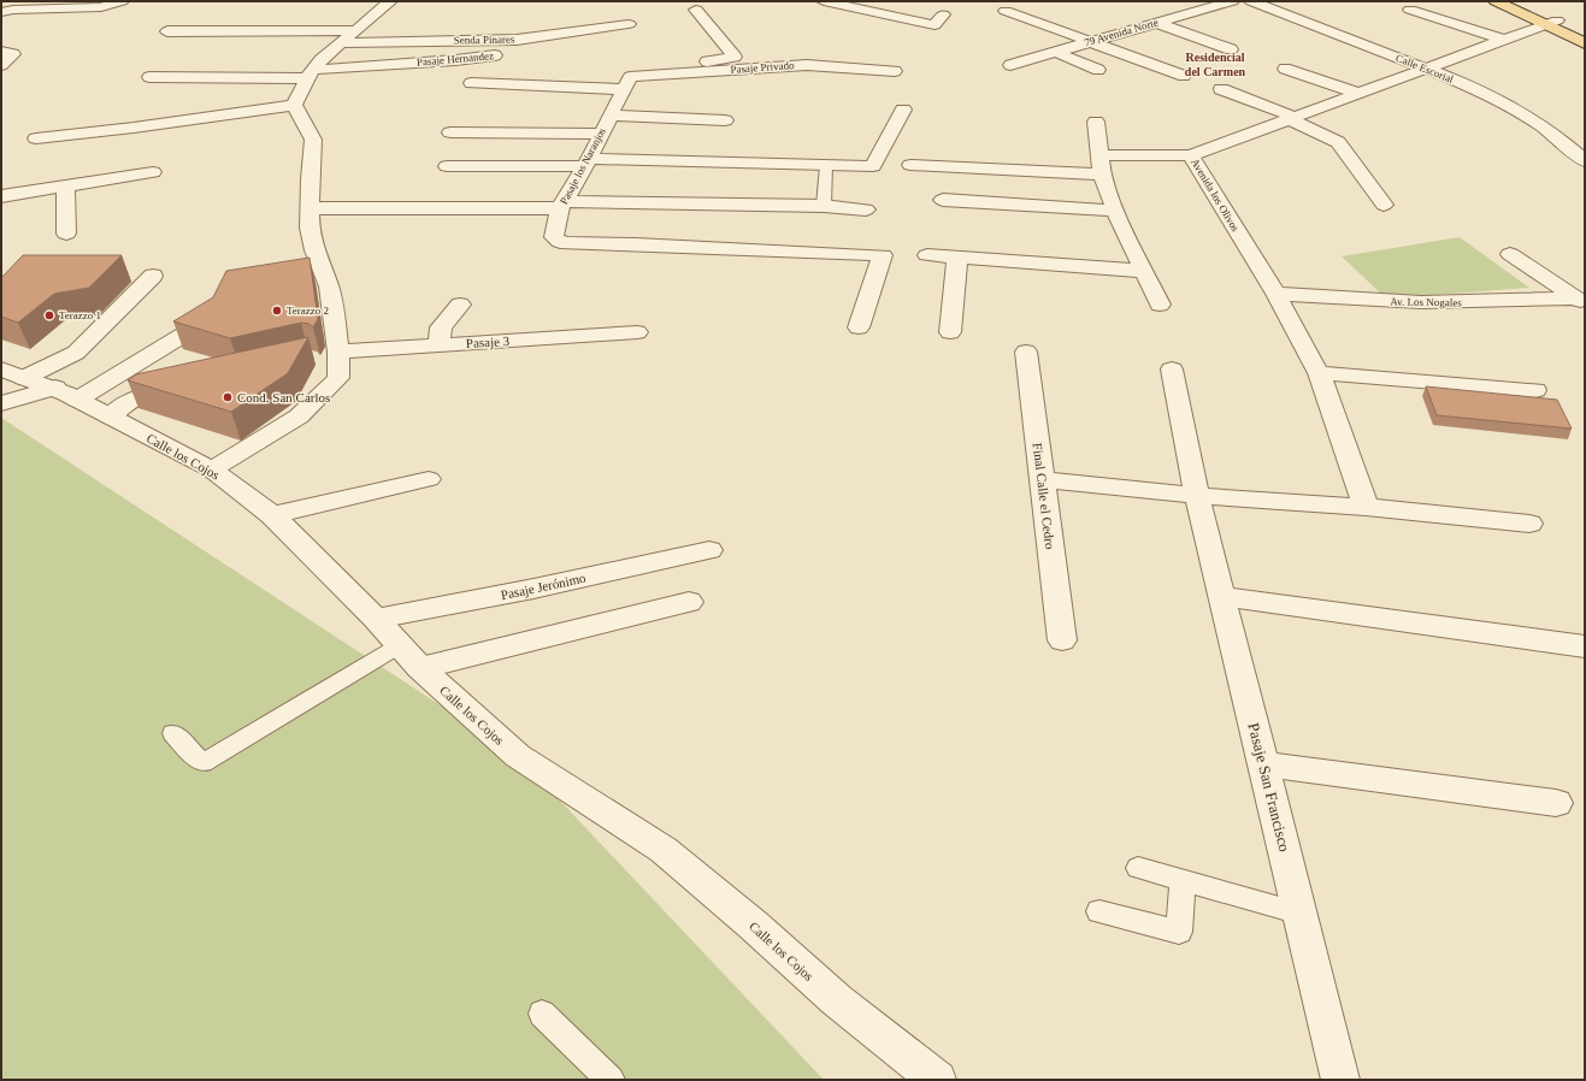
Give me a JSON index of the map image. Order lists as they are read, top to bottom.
{
  "streets": {
    "street": [
      "79 Avenida Norte",
      "Senda Pinares",
      "Pasaje Hernandez",
      "Pasaje Privado",
      "Calle Escorial",
      "Pasaje los Naranjos",
      "Avenida los Olivos",
      "Av. Los Nogales",
      "Pasaje 3",
      "Calle los Cojos",
      "Final Calle el Cedro",
      "Pasaje Jerónimo",
      "Pasaje San Francisco"
    ]
  },
  "crossings": [
    ["Pasaje Privado", "Pasaje los Naranjos"],
    ["Calle Escorial", "Avenida los Olivos"],
    ["Avenida los Olivos", "Av. Los Nogales"],
    ["Calle los Cojos", "Pasaje Jerónimo"]
  ],
  "districts": ["Residencial del Carmen"],
  "places": ["Terazzo 2", "Terazzo 1", "Cond. San Carlos"]
}
